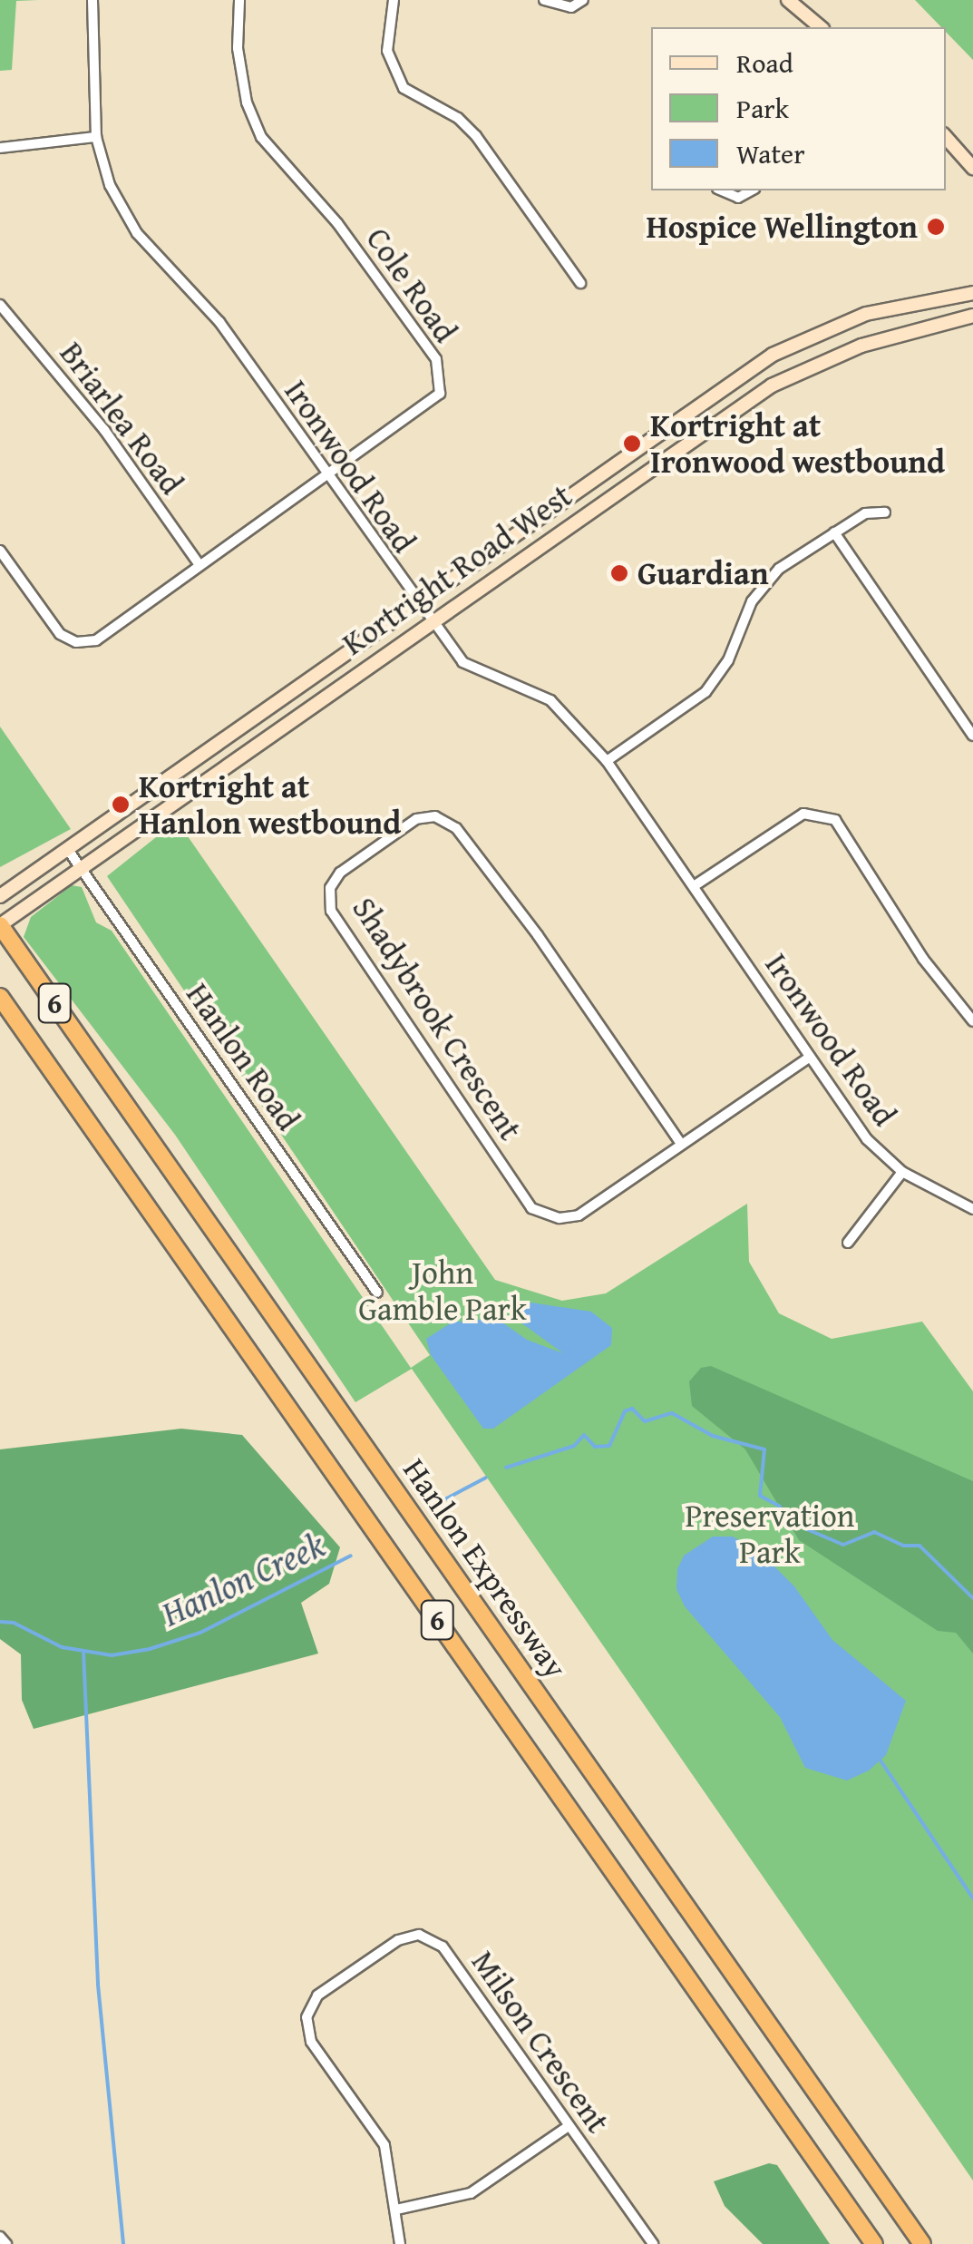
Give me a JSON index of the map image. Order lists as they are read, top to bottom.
{
  "streets": {
    "highway": ["6", "Hanlon Expressway"],
    "street": [
      "Cole Road",
      "Briarlea Road",
      "Ironwood Road",
      "Kortright Road West",
      "Shadybrook Crescent",
      "Hanlon Road",
      "Milson Crescent"
    ]
  },
  "crossings": [
    ["Cole Road", "Briarlea Road"],
    ["Cole Road", "Ironwood Road"],
    ["Ironwood Road", "Kortright Road West"],
    ["Ironwood Road", "Shadybrook Crescent"],
    ["Kortright Road West", "Hanlon Road"],
    ["Kortright Road West", "Hanlon Expressway"]
  ],
  "water": ["Hanlon Creek"],
  "parks": ["John Gamble Park", "Preservation Park"],
  "places": [
    "Hospice Wellington",
    "Kortright at Ironwood westbound",
    "Guardian",
    "Kortright at Hanlon westbound"
  ],
  "legend": ["Road", "Park", "Water"]
}
